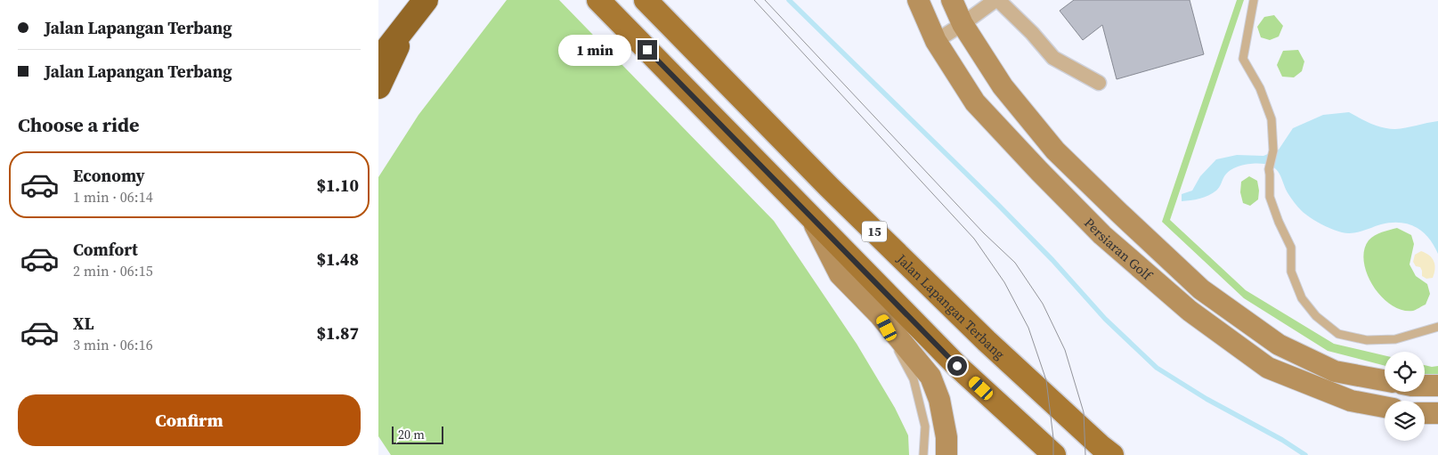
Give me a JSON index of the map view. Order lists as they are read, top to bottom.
{
  "streets": {
    "main road": ["15", "Jalan Lapangan Terbang"],
    "street": ["Persiaran Golf"]
  },
  "scale_bar": "20 m",
  "page": {
    "banner": ["Jalan Lapangan Terbang", "Jalan Lapangan Terbang"],
    "bubble": "1 min",
    "heading": "Choose a ride",
    "list": [
      {
        "name": "Economy",
        "note": "1 min · 06:14",
        "value": "$1.10"
      },
      {
        "name": "Comfort",
        "note": "2 min · 06:15",
        "value": "$1.48"
      },
      {
        "name": "XL",
        "note": "3 min · 06:16",
        "value": "$1.87"
      }
    ],
    "buttons": "Confirm",
    "scale": "20 m"
  }
}
